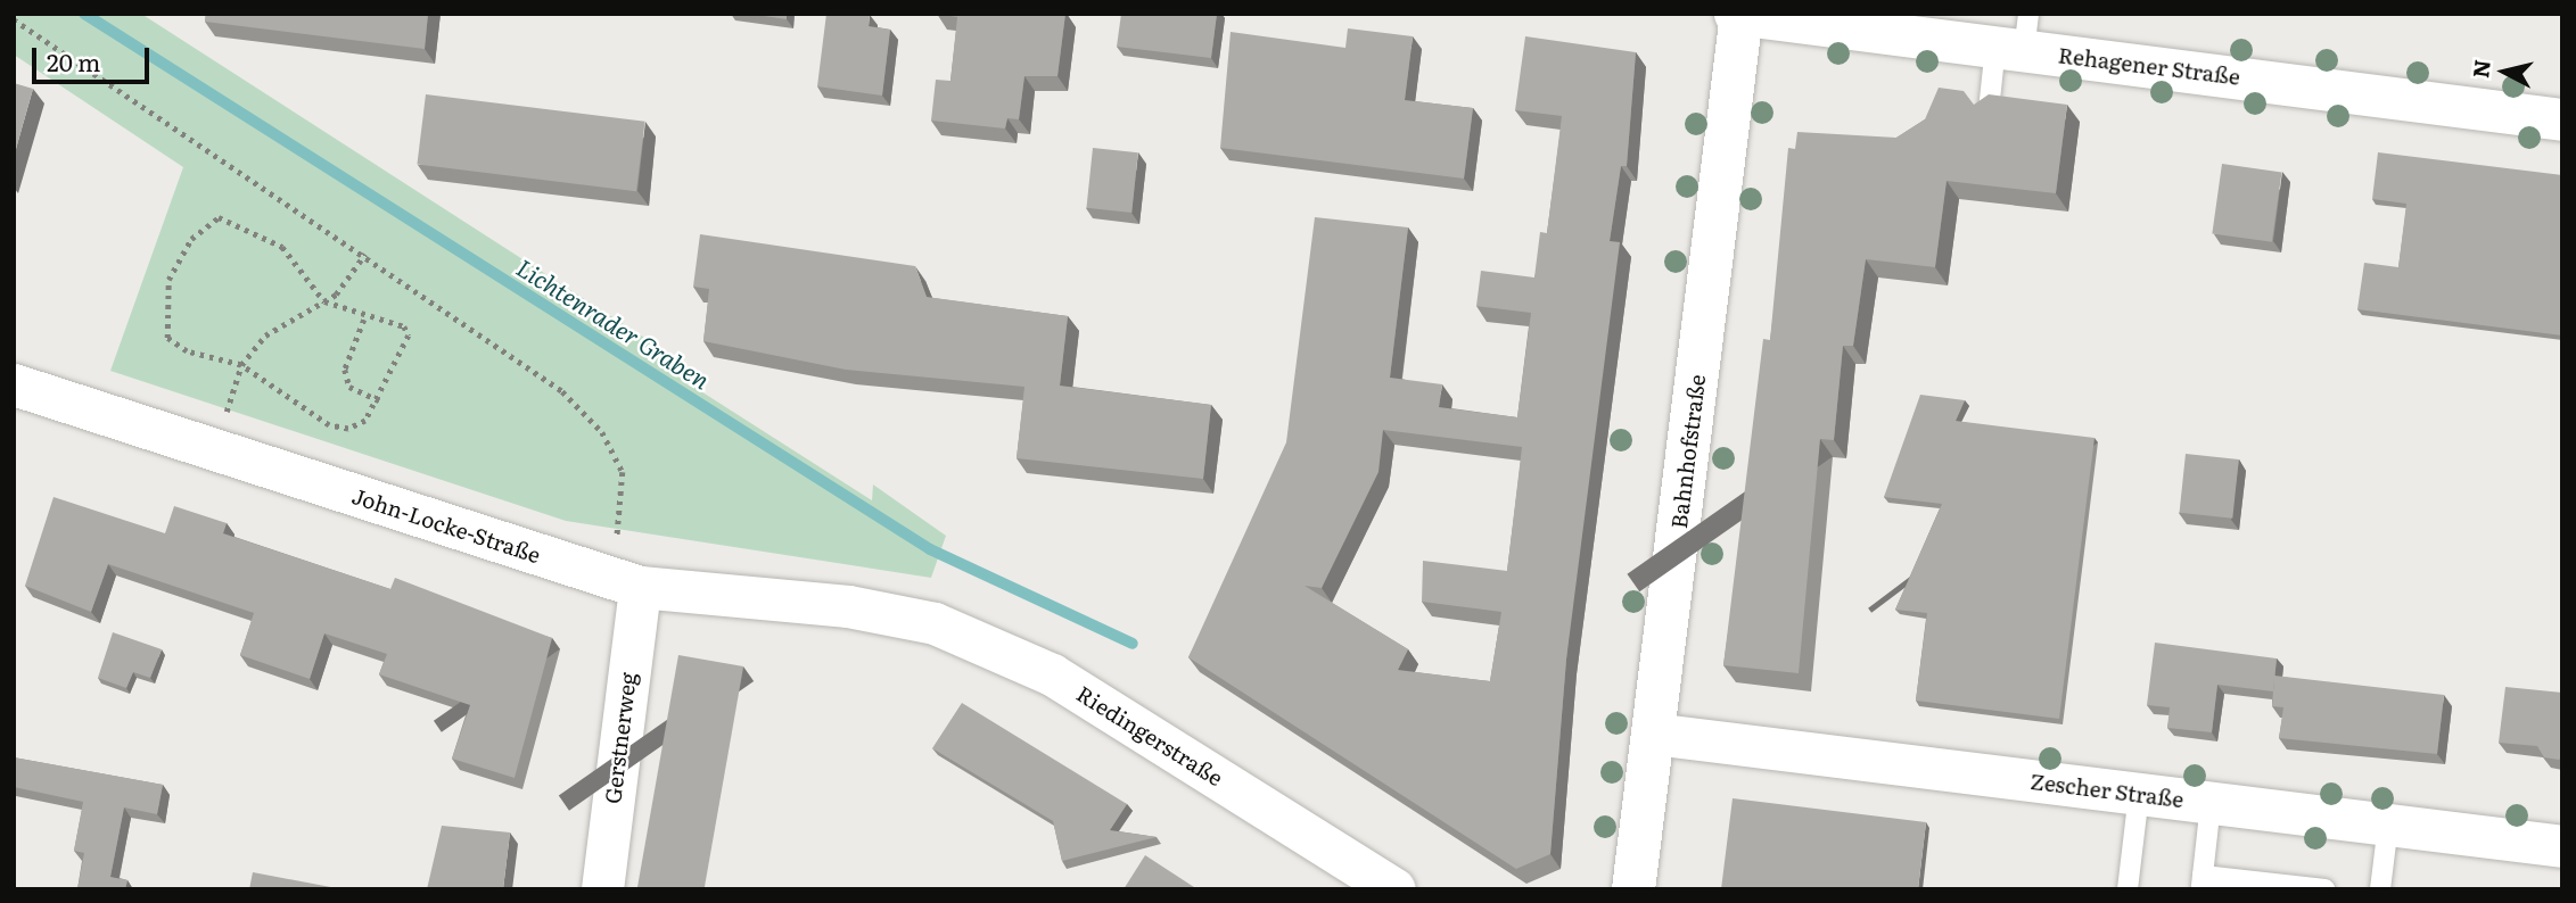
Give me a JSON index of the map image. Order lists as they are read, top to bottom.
{
  "streets": {
    "street": [
      "Rehagener Straße",
      "Bahnhofstraße",
      "John-Locke-Straße",
      "Riedingerstraße",
      "Gerstnerweg",
      "Zescher Straße"
    ]
  },
  "crossings": [
    ["Rehagener Straße", "Bahnhofstraße"],
    ["Bahnhofstraße", "Zescher Straße"],
    ["John-Locke-Straße", "Riedingerstraße"],
    ["John-Locke-Straße", "Gerstnerweg"]
  ],
  "water": ["Lichtenrader Graben"],
  "scale_bar": "20 m",
  "north": "left"
}
